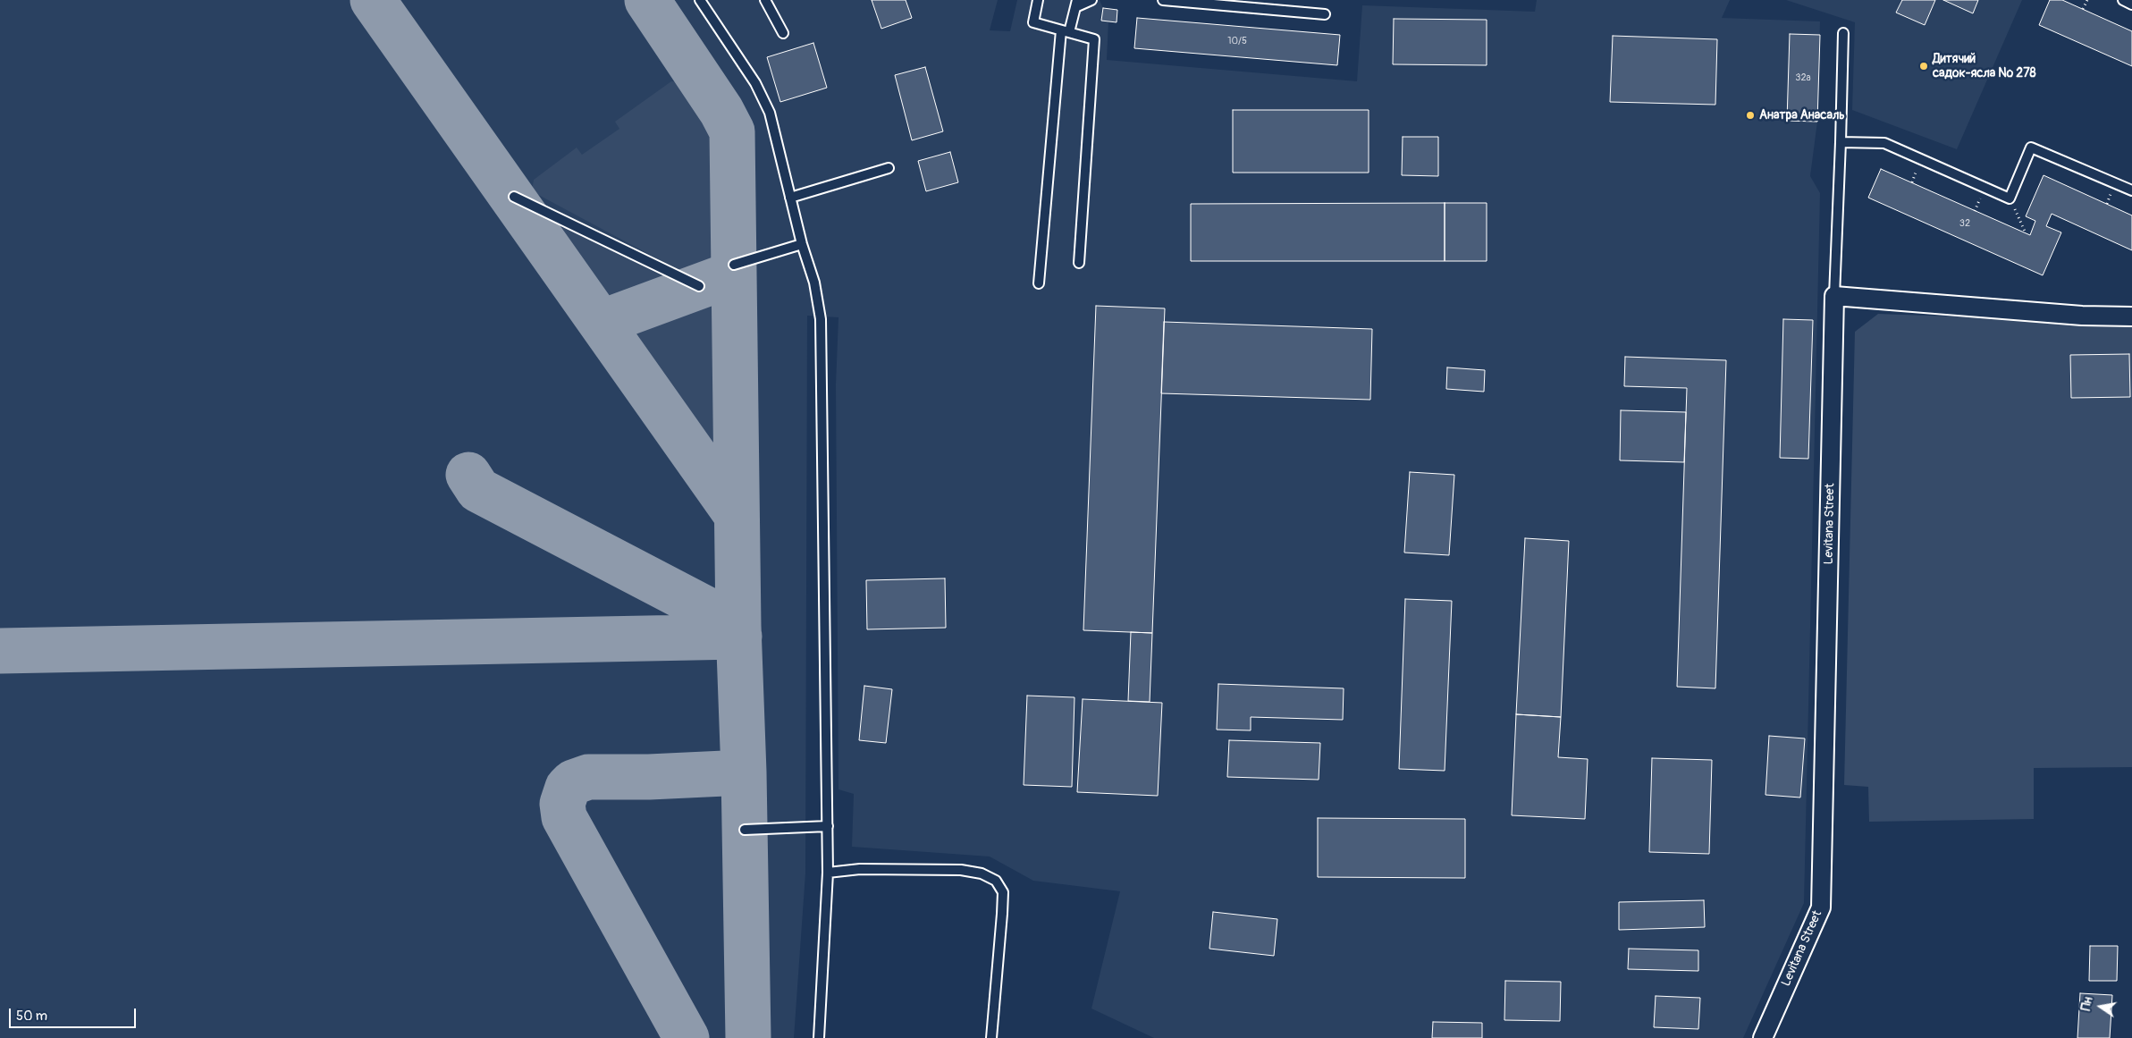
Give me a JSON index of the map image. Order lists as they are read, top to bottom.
{
  "streets": {
    "street": ["Levitana Street"]
  },
  "places": ["Дитячий садок-ясла № 278", "Анатра Анасаль"],
  "house_numbers": ["10/5", "32а", "32"],
  "scale_bar": "50 m",
  "north": "left"
}
